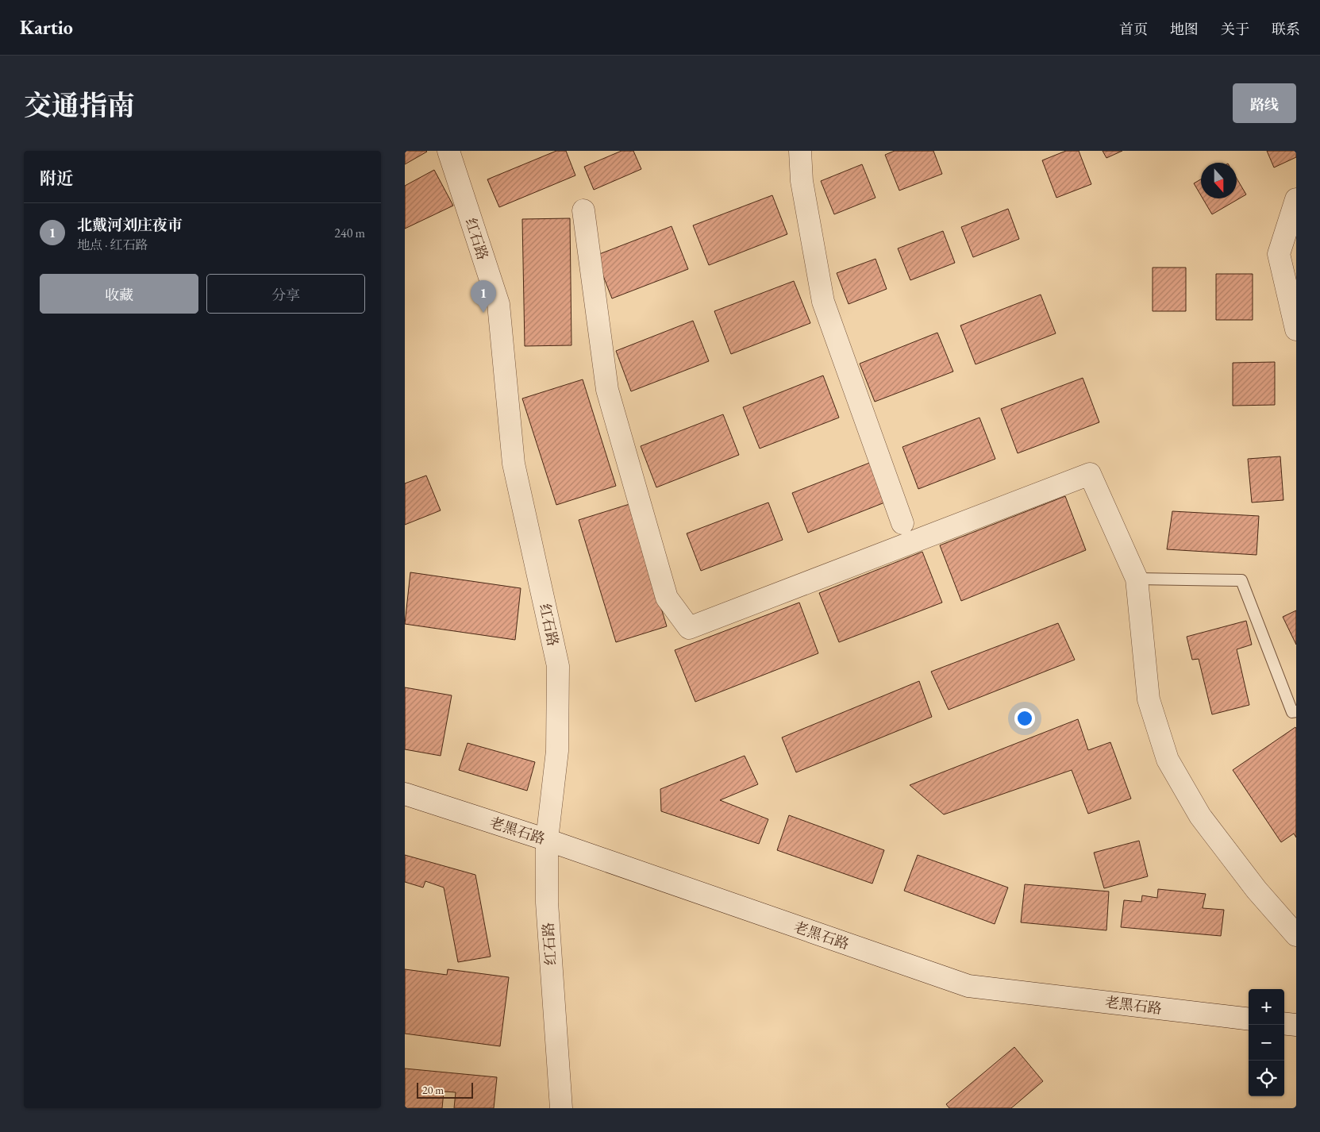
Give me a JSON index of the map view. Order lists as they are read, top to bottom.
{
  "streets": {
    "street": ["红石路", "老黑石路"]
  },
  "crossings": [
    ["红石路", "老黑石路"]
  ],
  "scale_bar": "20 m",
  "north": "bottom",
  "page": {
    "header": "Kartio",
    "nav": [
      "首页",
      "地图",
      "关于",
      "联系"
    ],
    "title": "交通指南",
    "buttons": [
      "路线",
      ["收藏", "分享"]
    ],
    "heading": "附近",
    "list": [
      {
        "mark": "1",
        "name": "北戴河刘庄夜市",
        "note": "地点 · 红石路",
        "value": "240 m"
      }
    ],
    "pins": "1",
    "map_buttons": ["+", "−"],
    "scale": "20 m"
  }
}
